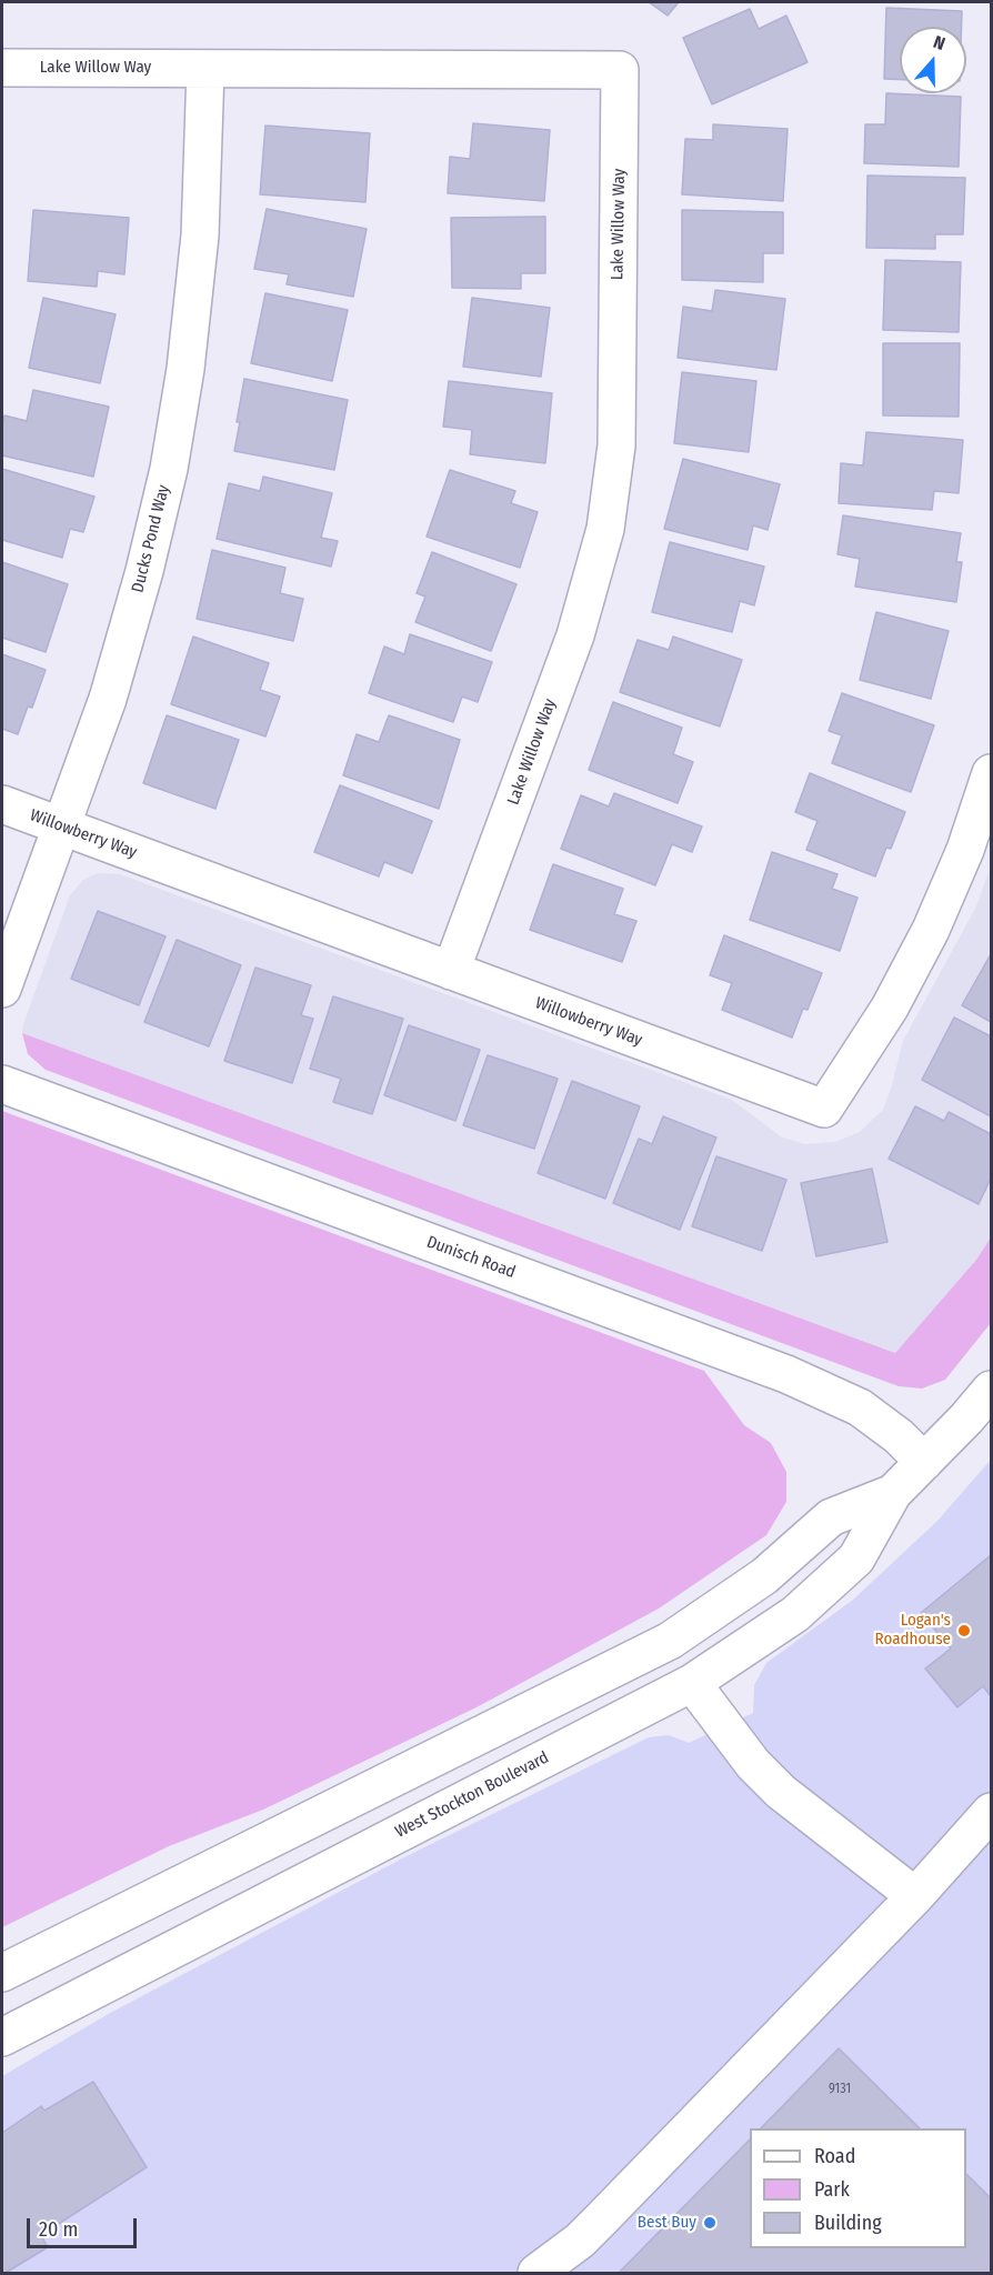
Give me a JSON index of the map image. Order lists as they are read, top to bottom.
{
  "streets": {
    "street": [
      "Lake Willow Way",
      "Ducks Pond Way",
      "Willowberry Way",
      "Dunisch Road",
      "West Stockton Boulevard"
    ]
  },
  "crossings": [
    ["Lake Willow Way", "Ducks Pond Way"],
    ["Lake Willow Way", "Willowberry Way"],
    ["Ducks Pond Way", "Willowberry Way"],
    ["Dunisch Road", "West Stockton Boulevard"]
  ],
  "places": ["Logan's Roadhouse", "Best Buy"],
  "house_numbers": ["9131"],
  "legend": ["Road", "Park", "Building"],
  "scale_bar": "20 m",
  "north": "top"
}
